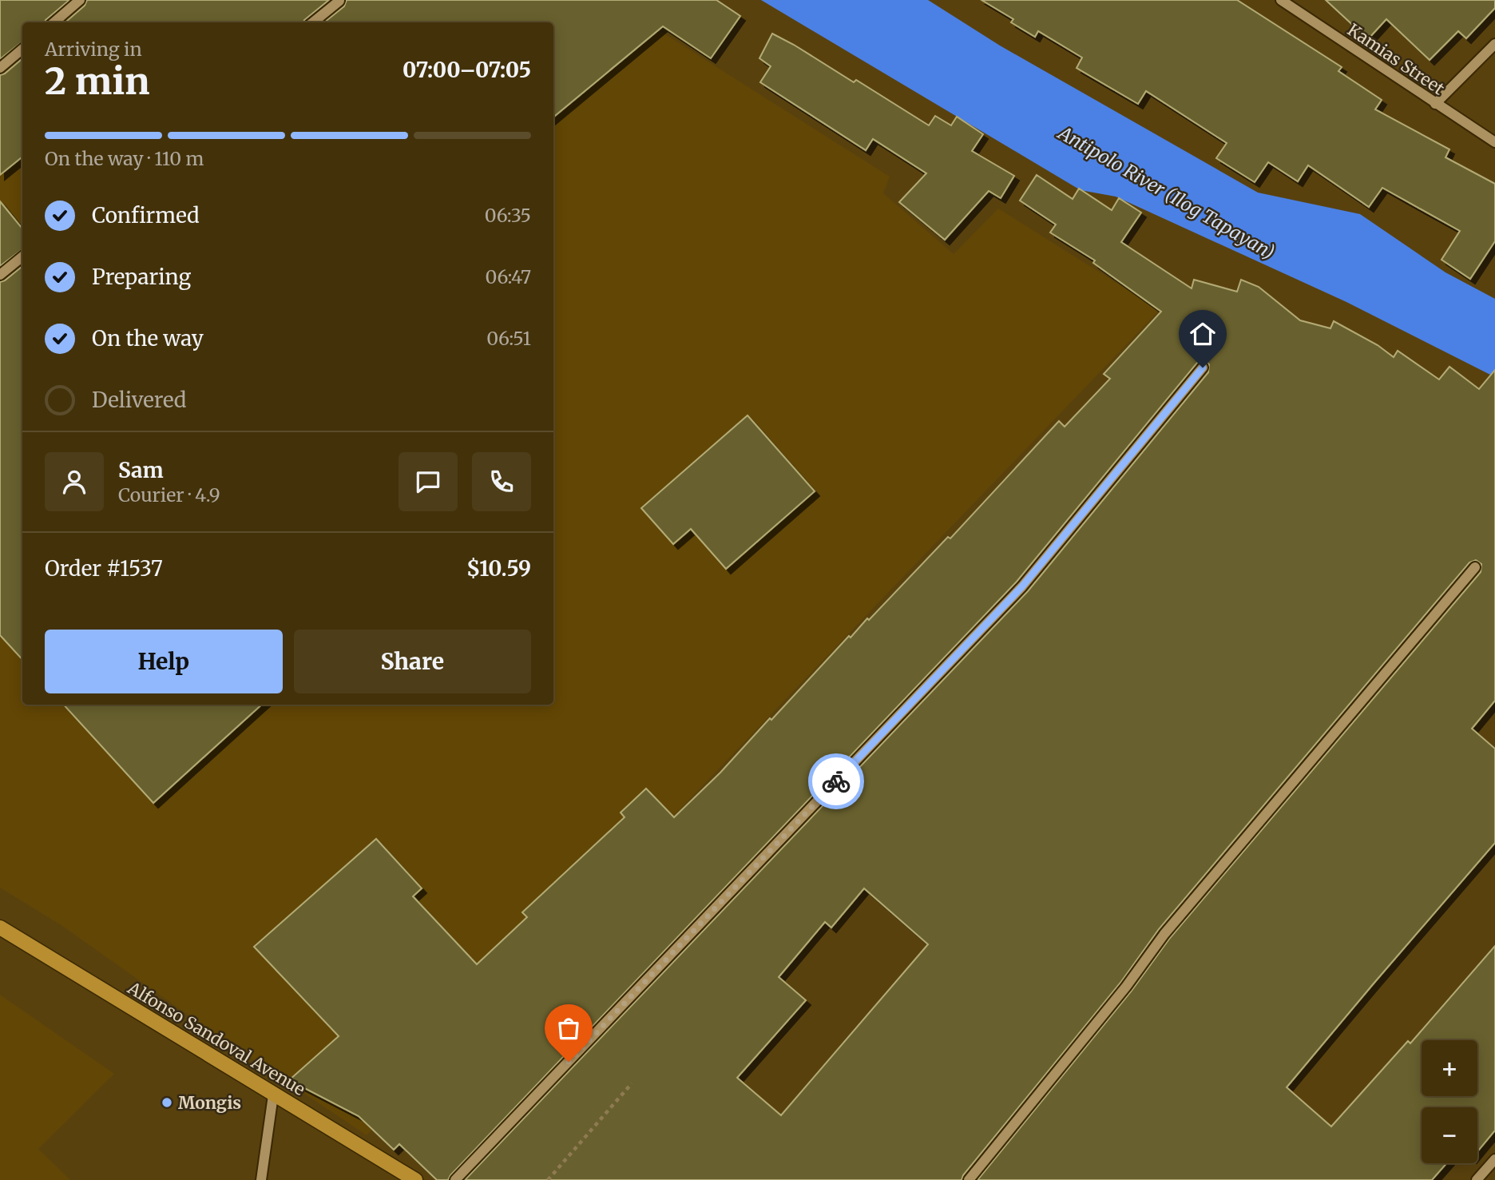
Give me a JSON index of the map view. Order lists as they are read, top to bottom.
{
  "streets": {
    "main road": ["Alfonso Sandoval Avenue"],
    "street": ["Kamias Street"]
  },
  "water": ["Antipolo River (Ilog Tapayan)"],
  "places": ["Mongis"],
  "page": {
    "heading": ["2 min", "Arriving in", "07:00–07:05"],
    "panel": [
      "Sam",
      "Courier · 4.9",
      "Order #1537",
      "$10.59"
    ],
    "bar": "On the way · 110 m",
    "list": [
      ["Confirmed", "06:35"],
      ["Preparing", "06:47"],
      ["On the way", "06:51"],
      "Delivered"
    ],
    "buttons": ["Help", "Share"],
    "map_buttons": ["+", "−"]
  }
}
